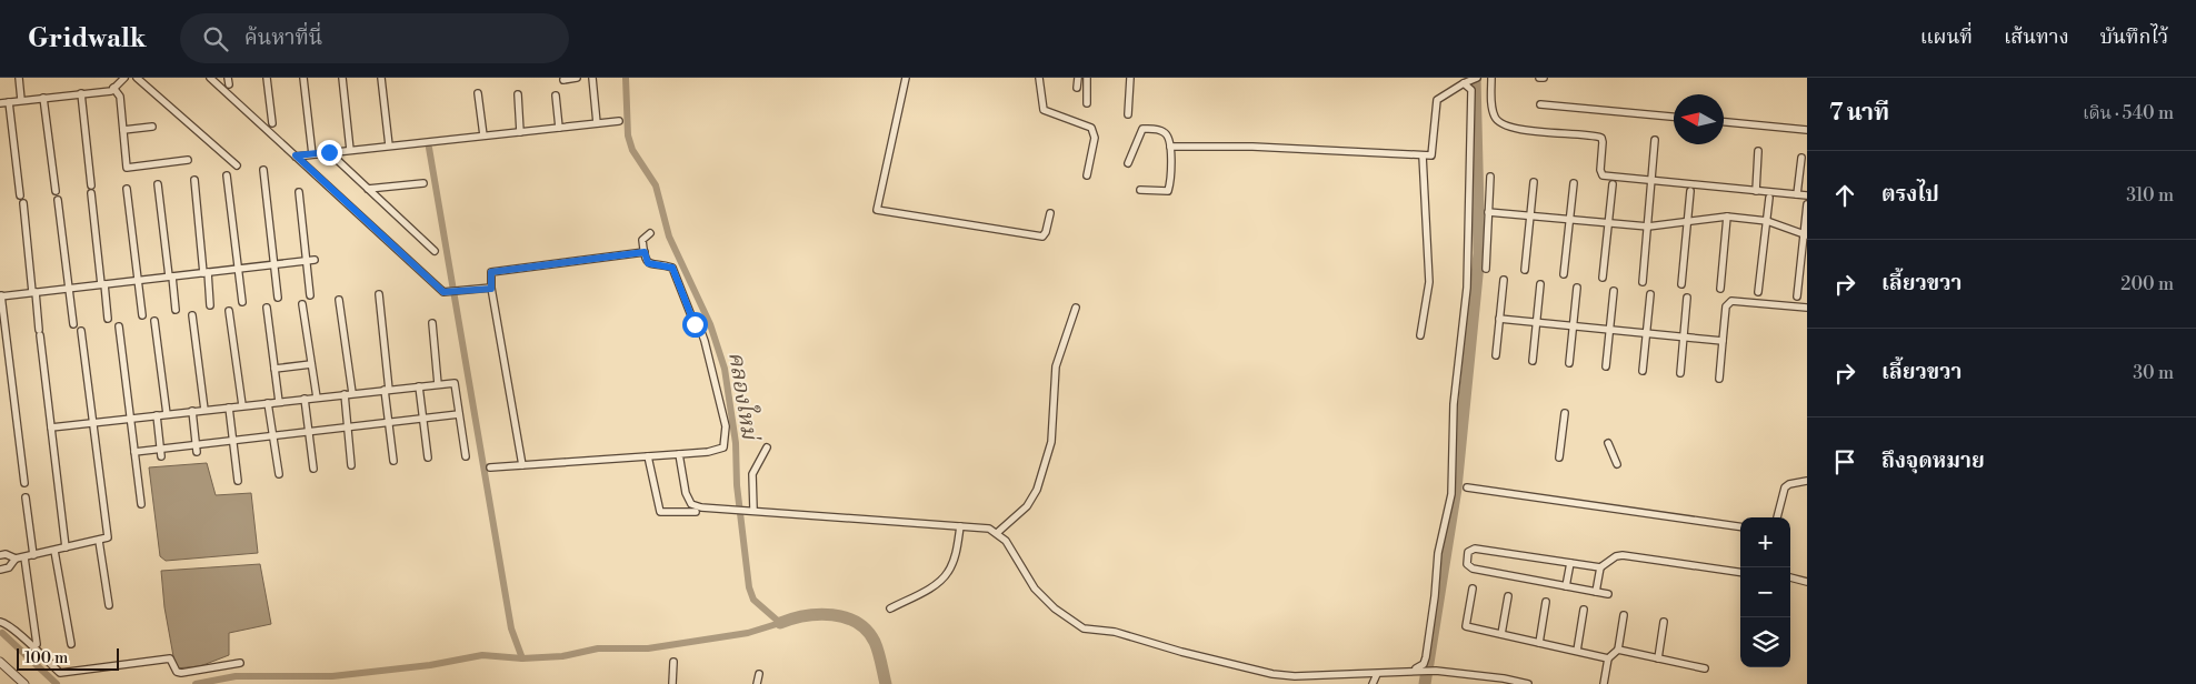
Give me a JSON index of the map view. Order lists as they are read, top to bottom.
{
  "water": ["คลองใหม่"],
  "scale_bar": "100 m",
  "north": "left",
  "page": {
    "header": "Gridwalk",
    "search": "ค้นหาที่นี่",
    "nav": ["แผนที่", "เส้นทาง", "บันทึกไว้"],
    "heading": ["7 นาที", "เดิน · 540 m"],
    "list": [
      ["ตรงไป", "310 m"],
      ["เลี้ยวขวา", "200 m"],
      ["เลี้ยวขวา", "30 m"],
      "ถึงจุดหมาย"
    ],
    "map_buttons": ["+", "−"],
    "scale": "100 m"
  }
}
